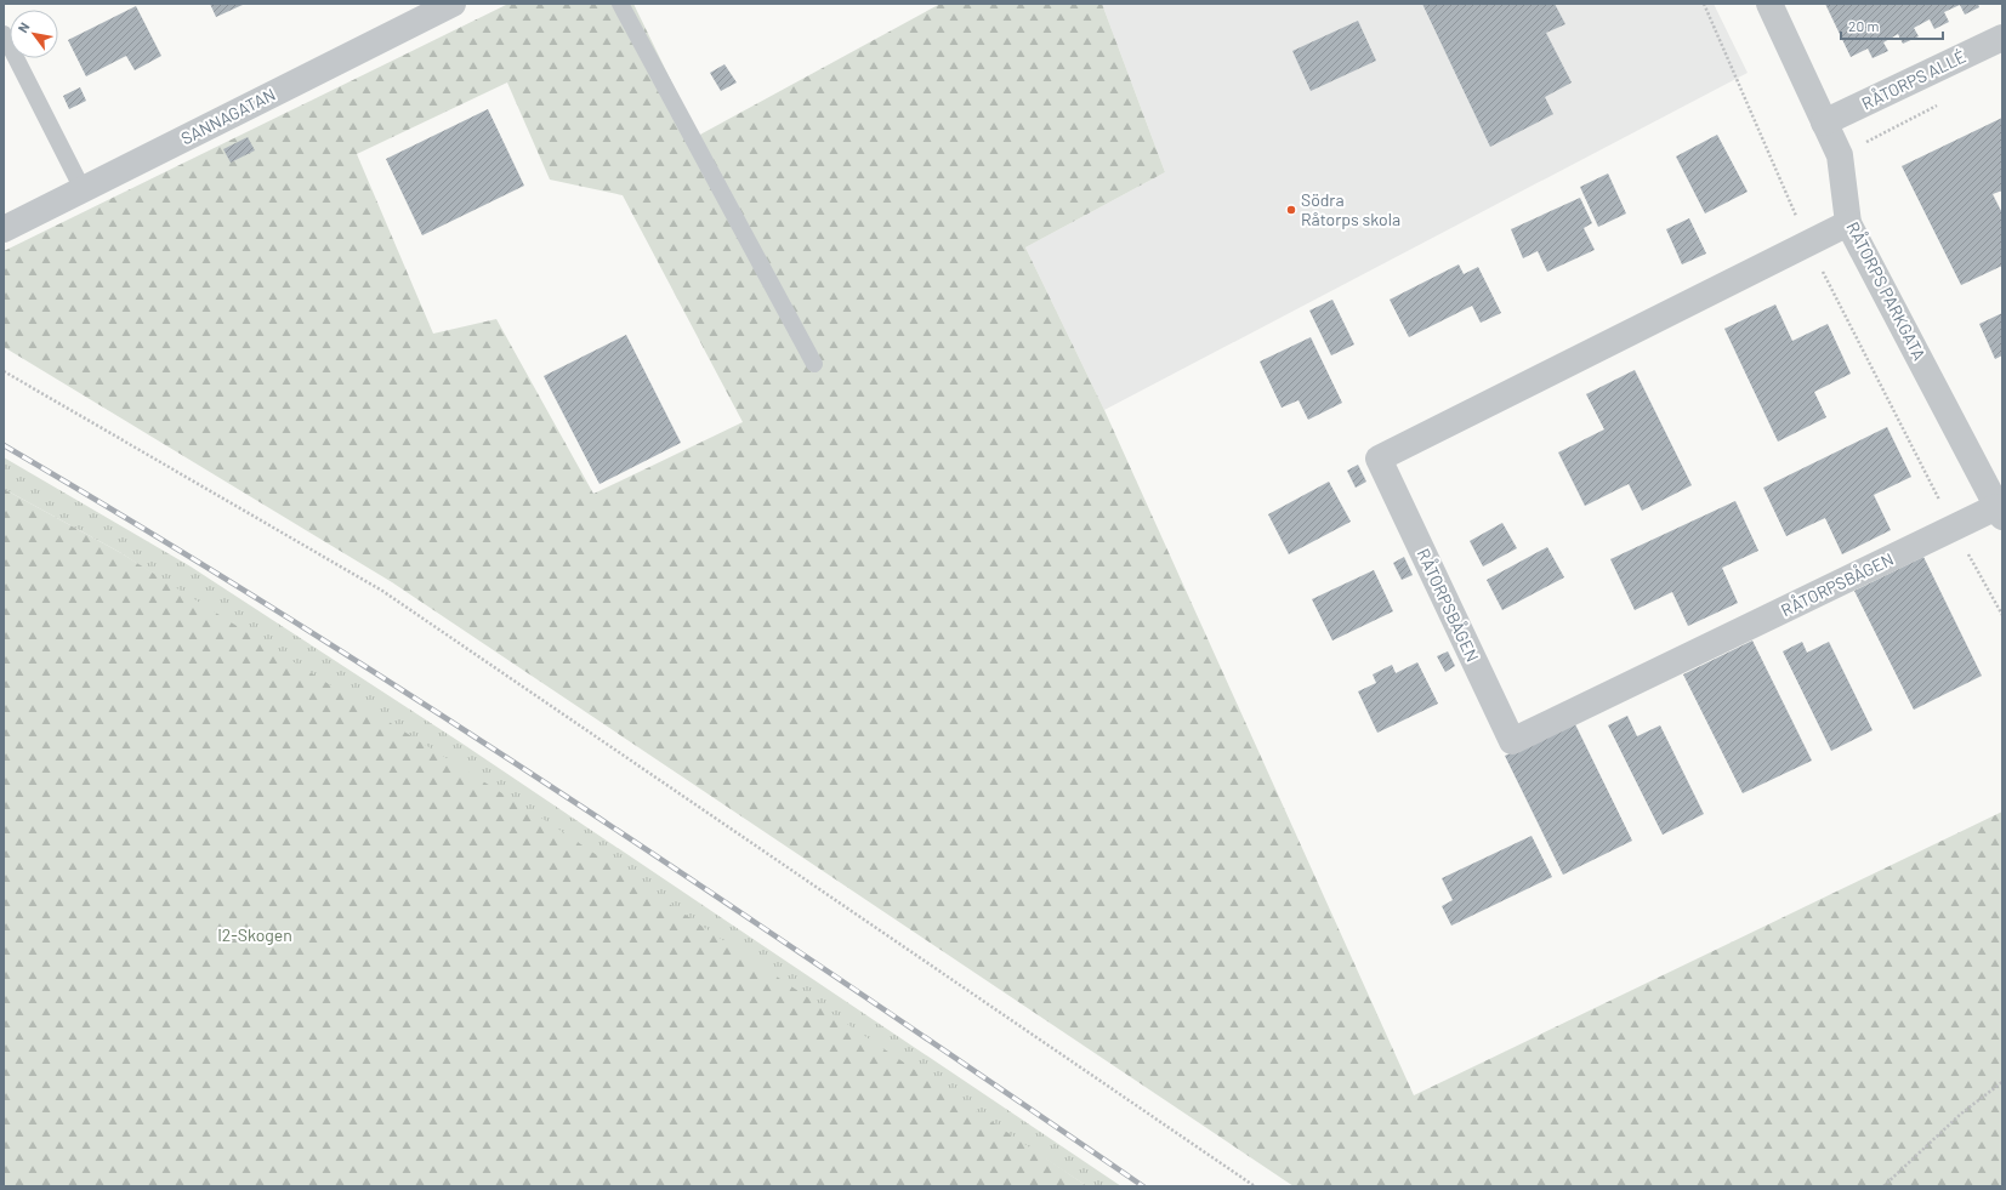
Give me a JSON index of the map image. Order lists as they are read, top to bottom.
{
  "streets": {
    "street": [
      "RÅTORPS ALLÉ",
      "SANNAGATAN",
      "RÅTORPS PARKGATA",
      "RÅTORPSBÅGEN"
    ]
  },
  "crossings": [
    ["RÅTORPS ALLÉ", "RÅTORPS PARKGATA"],
    ["RÅTORPS PARKGATA", "RÅTORPSBÅGEN"]
  ],
  "parks": ["I2-Skogen"],
  "places": ["Södra Råtorps skola"],
  "scale_bar": "20 m",
  "north": "top left"
}
